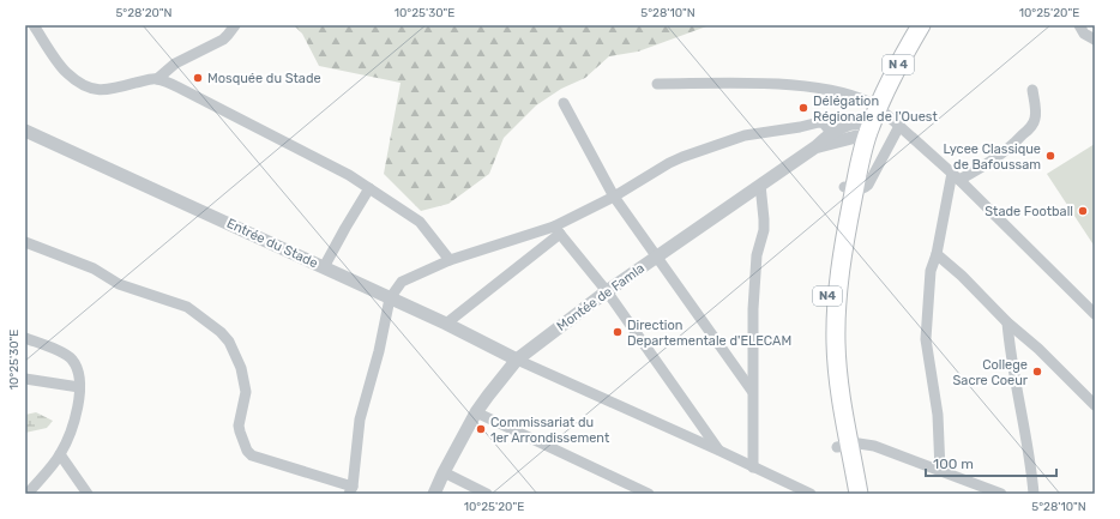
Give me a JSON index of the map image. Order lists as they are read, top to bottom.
{
  "streets": {
    "highway": ["N 4", "N4"],
    "street": ["Entrée du Stade", "Montée de Famla"]
  },
  "crossings": [
    ["N 4", "N4"],
    ["Entrée du Stade", "Montée de Famla"],
    ["N4", "Montée de Famla"]
  ],
  "places": [
    "Mosquée du Stade",
    "Délégation Régionale de l'Ouest",
    "Lycee Classique de Bafoussam",
    "Stade Football",
    "Direction Departementale d'ELECAM",
    "College Sacre Coeur",
    "Commissariat du 1er Arrondissement"
  ],
  "scale_bar": "100 m",
  "coordinates": [
    "5°28'20\"N",
    "10°25'30\"E",
    "5°28'10\"N",
    "10°25'20\"E"
  ]
}
